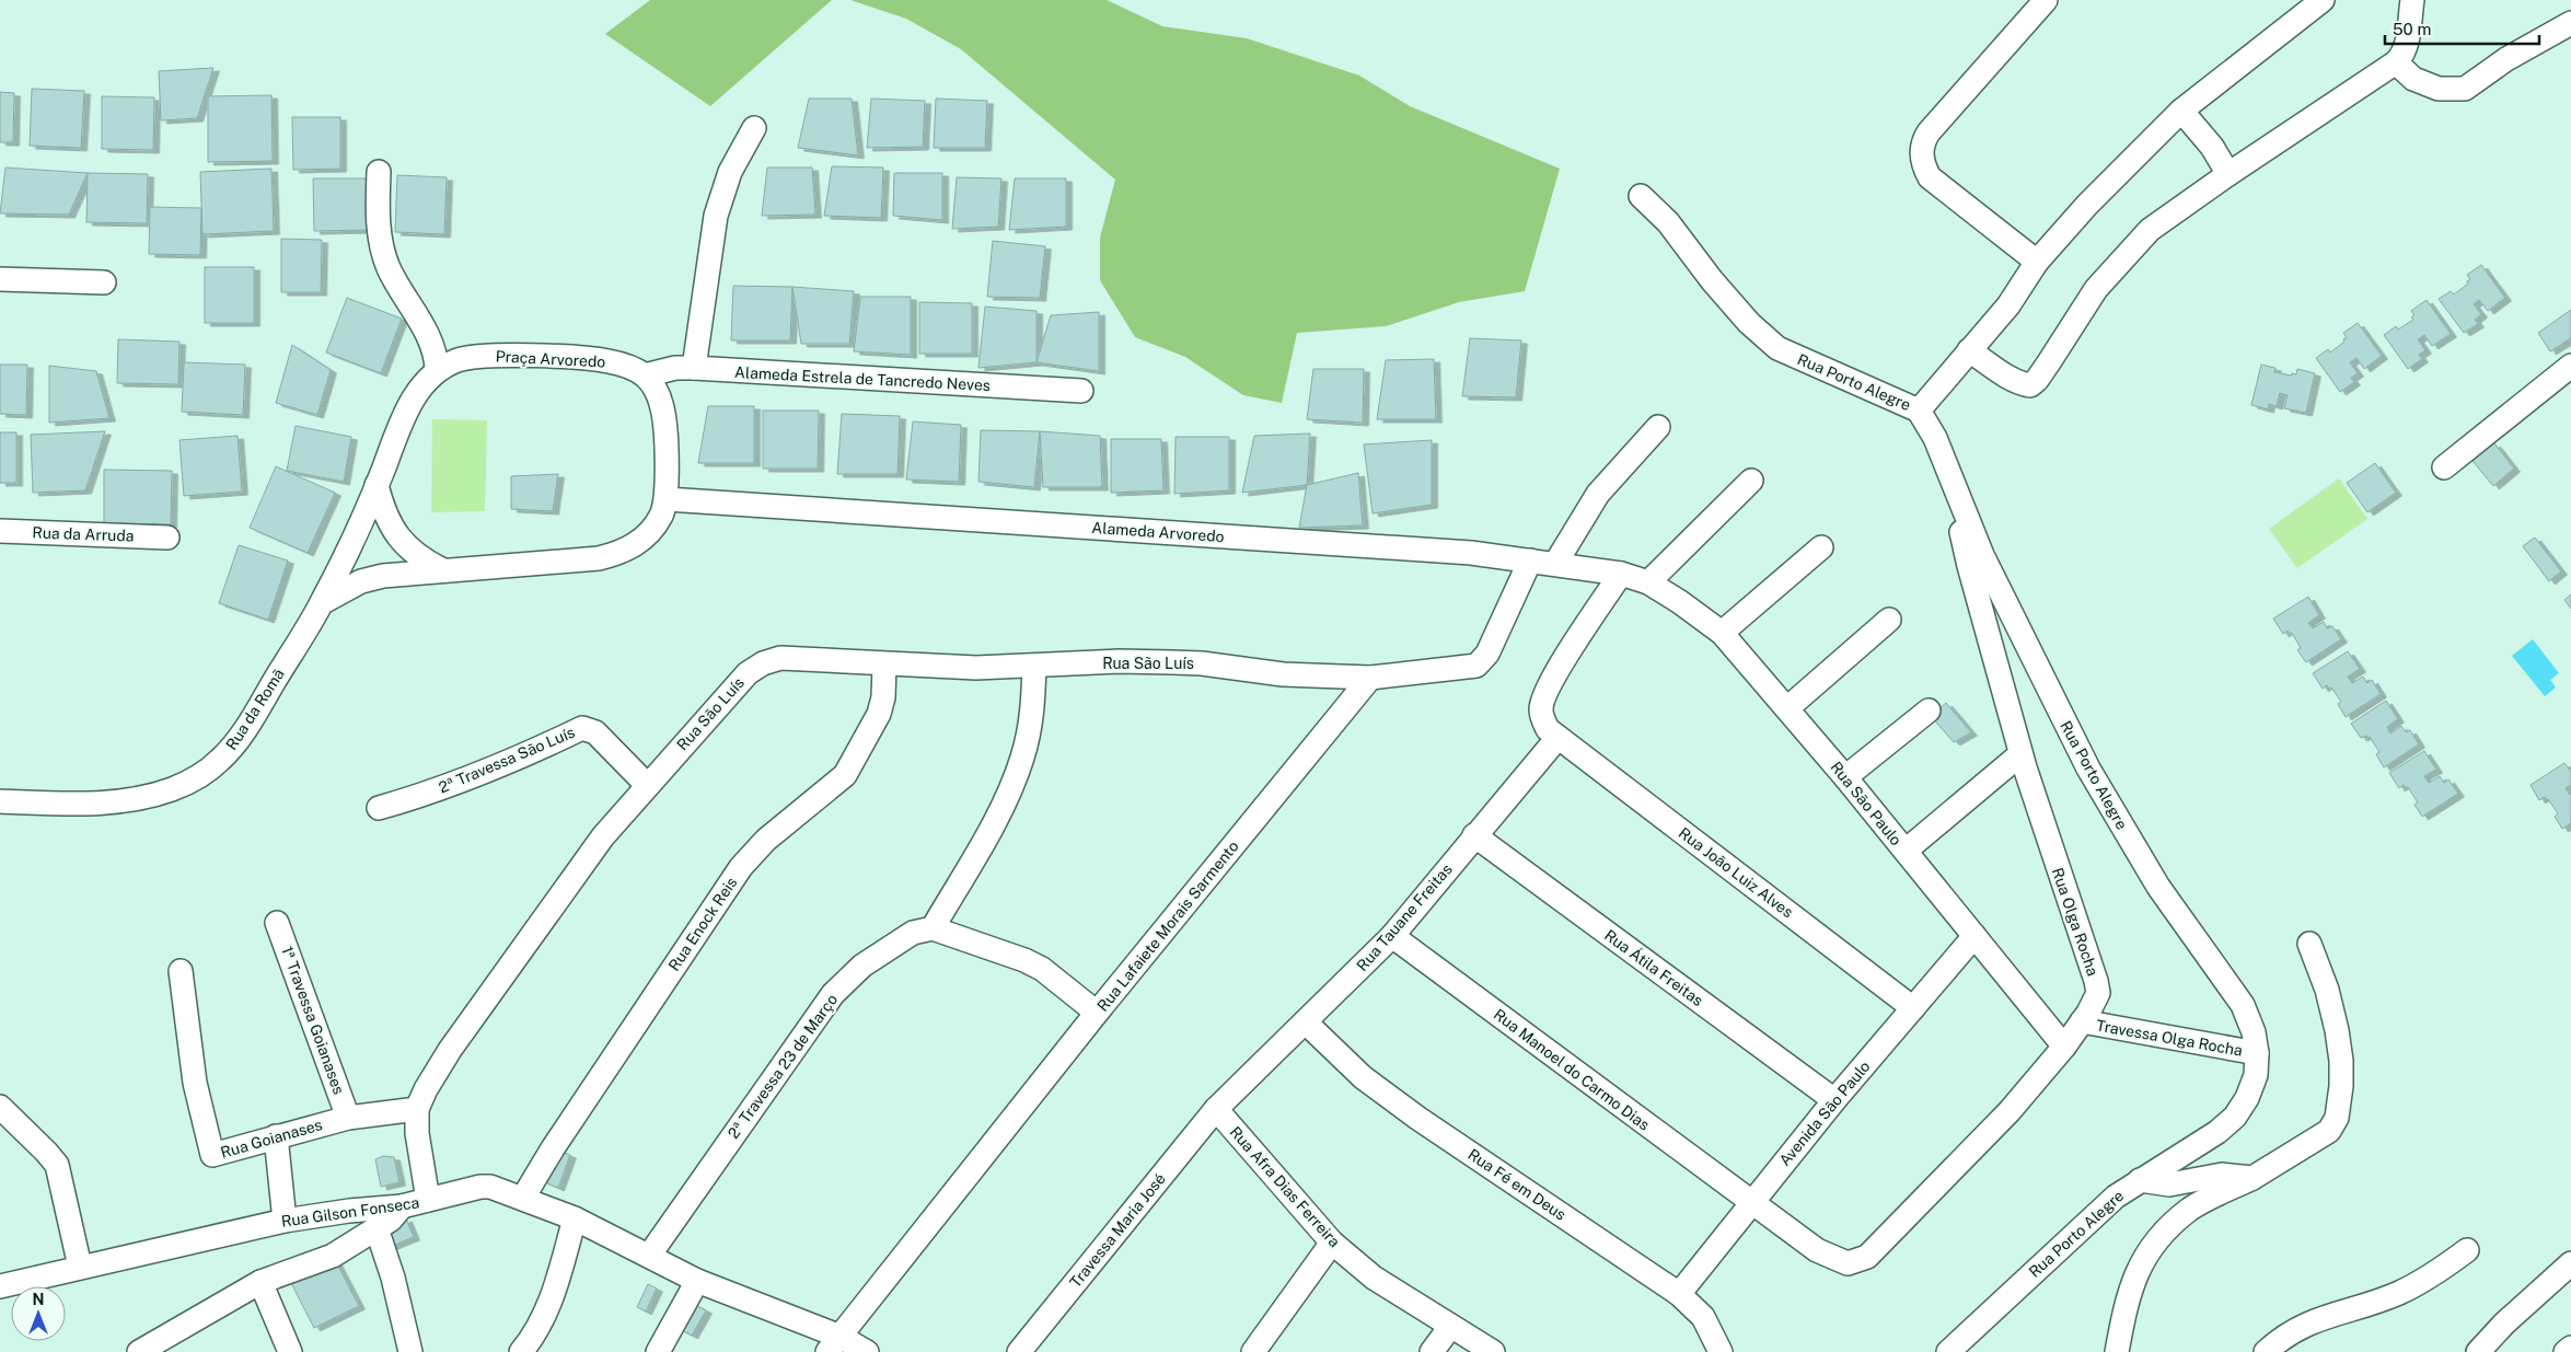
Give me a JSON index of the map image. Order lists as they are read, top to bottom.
{
  "streets": {
    "street": [
      "Praça Arvoredo",
      "Alameda Estrela de Tancredo Neves",
      "Rua Porto Alegre",
      "Alameda Arvoredo",
      "Rua da Arruda",
      "Rua São Luís",
      "Rua da Romã",
      "2ª Travessa São Luís",
      "Rua São Paulo",
      "Rua João Luiz Alves",
      "Rua Tauane Freitas",
      "Rua Olga Rocha",
      "Rua Enock Reis",
      "Rua Lafaiete Morais Sarmento",
      "Rua Átila Freitas",
      "1ª Travessa Goianases",
      "Travessa Olga Rocha",
      "2ª Travessa 23 de Março",
      "Rua Manoel do Carmo Dias",
      "Avenida São Paulo",
      "Rua Goianases",
      "Rua Fé em Deus",
      "Rua Afra Dias Ferreira",
      "Rua Gilson Fonseca",
      "Travessa Maria José"
    ]
  },
  "crossings": [
    ["Praça Arvoredo", "Alameda Estrela de Tancredo Neves"],
    ["Praça Arvoredo", "Rua da Romã"],
    ["Rua Porto Alegre", "Rua Olga Rocha"],
    ["Rua Porto Alegre", "Travessa Olga Rocha"],
    ["Alameda Arvoredo", "Rua São Paulo"],
    ["Alameda Arvoredo", "Rua João Luiz Alves"],
    ["Rua São Luís", "2ª Travessa São Luís"],
    ["Rua São Luís", "Rua Enock Reis"],
    ["Rua São Luís", "Rua Lafaiete Morais Sarmento"],
    ["Rua São Luís", "Rua Goianases"],
    ["Rua São Luís", "Rua Gilson Fonseca"],
    ["Rua São Paulo", "Rua Olga Rocha"],
    ["Rua São Paulo", "Avenida São Paulo"],
    ["Rua João Luiz Alves", "Rua Tauane Freitas"],
    ["Rua João Luiz Alves", "Avenida São Paulo"],
    ["Rua Tauane Freitas", "Rua Átila Freitas"],
    ["Rua Tauane Freitas", "Rua Manoel do Carmo Dias"],
    ["Rua Tauane Freitas", "Rua Fé em Deus"],
    ["Rua Tauane Freitas", "Rua Afra Dias Ferreira"],
    ["Rua Tauane Freitas", "Travessa Maria José"],
    ["Rua Olga Rocha", "Travessa Olga Rocha"],
    ["Rua Olga Rocha", "Rua Manoel do Carmo Dias"],
    ["Rua Olga Rocha", "Avenida São Paulo"],
    ["Rua Enock Reis", "Rua Gilson Fonseca"],
    ["Rua Lafaiete Morais Sarmento", "Rua Gilson Fonseca"],
    ["Rua Átila Freitas", "Avenida São Paulo"],
    ["1ª Travessa Goianases", "Rua Goianases"],
    ["2ª Travessa 23 de Março", "Rua Gilson Fonseca"],
    ["Rua Manoel do Carmo Dias", "Avenida São Paulo"],
    ["Avenida São Paulo", "Rua Fé em Deus"],
    ["Rua Afra Dias Ferreira", "Travessa Maria José"]
  ],
  "scale_bar": "50 m",
  "north": "top"
}
